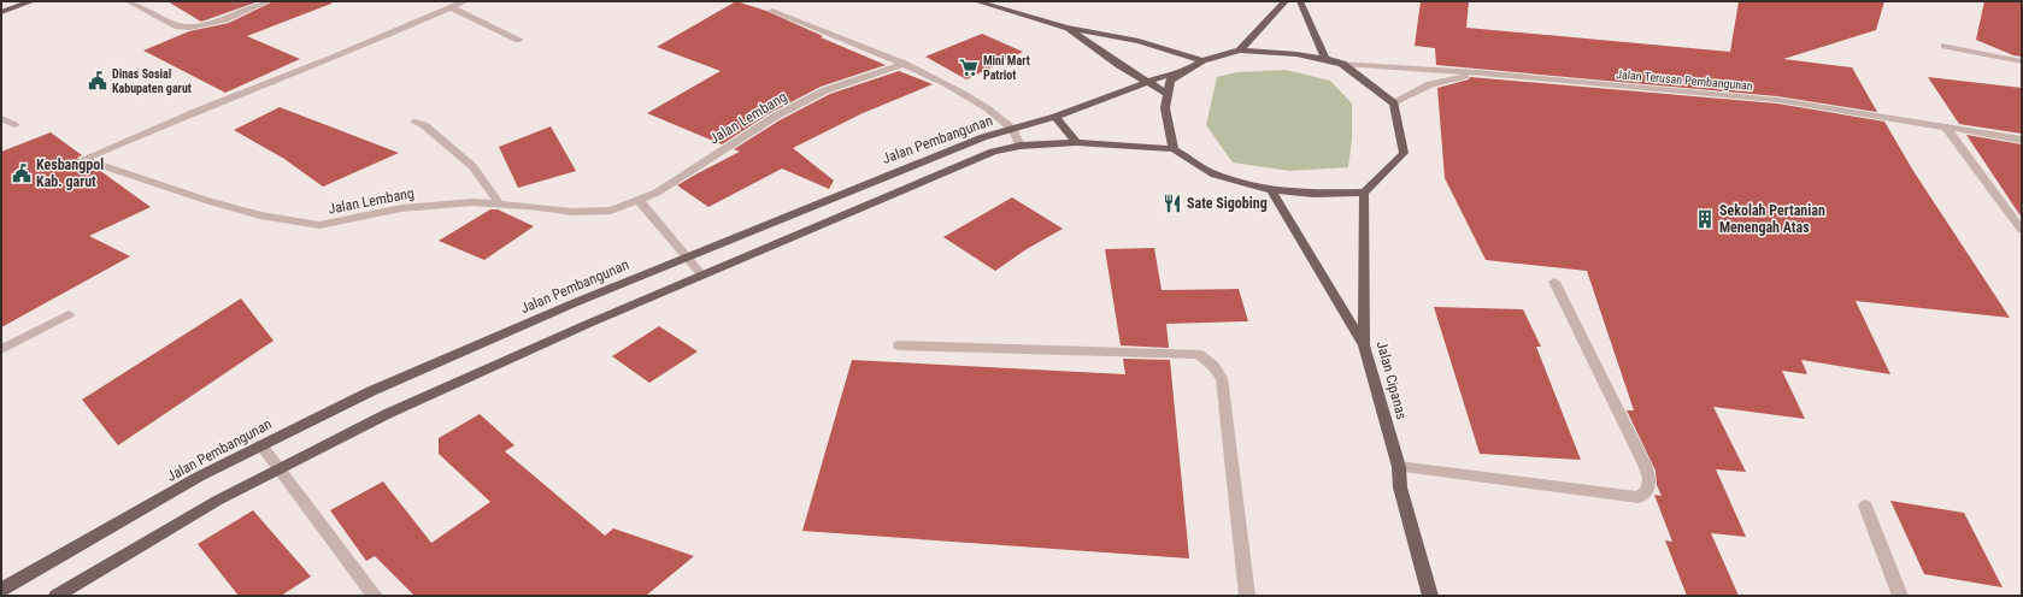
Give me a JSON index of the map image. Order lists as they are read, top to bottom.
{
  "streets": {
    "main road": ["Jalan Pembangunan", "Jalan Cipanas"],
    "street": ["Jalan Terusan Pembangunan", "Jalan Lembang"]
  },
  "places": {
    "supermarket": ["Mini Mart Patriot"],
    "public building": ["Dinas Sosial Kabupaten garut", "Kesbangpol Kab. garut"],
    "restaurant": ["Sate Sigobing"],
    "building": ["Sekolah Pertanian Menengah Atas"]
  }
}
